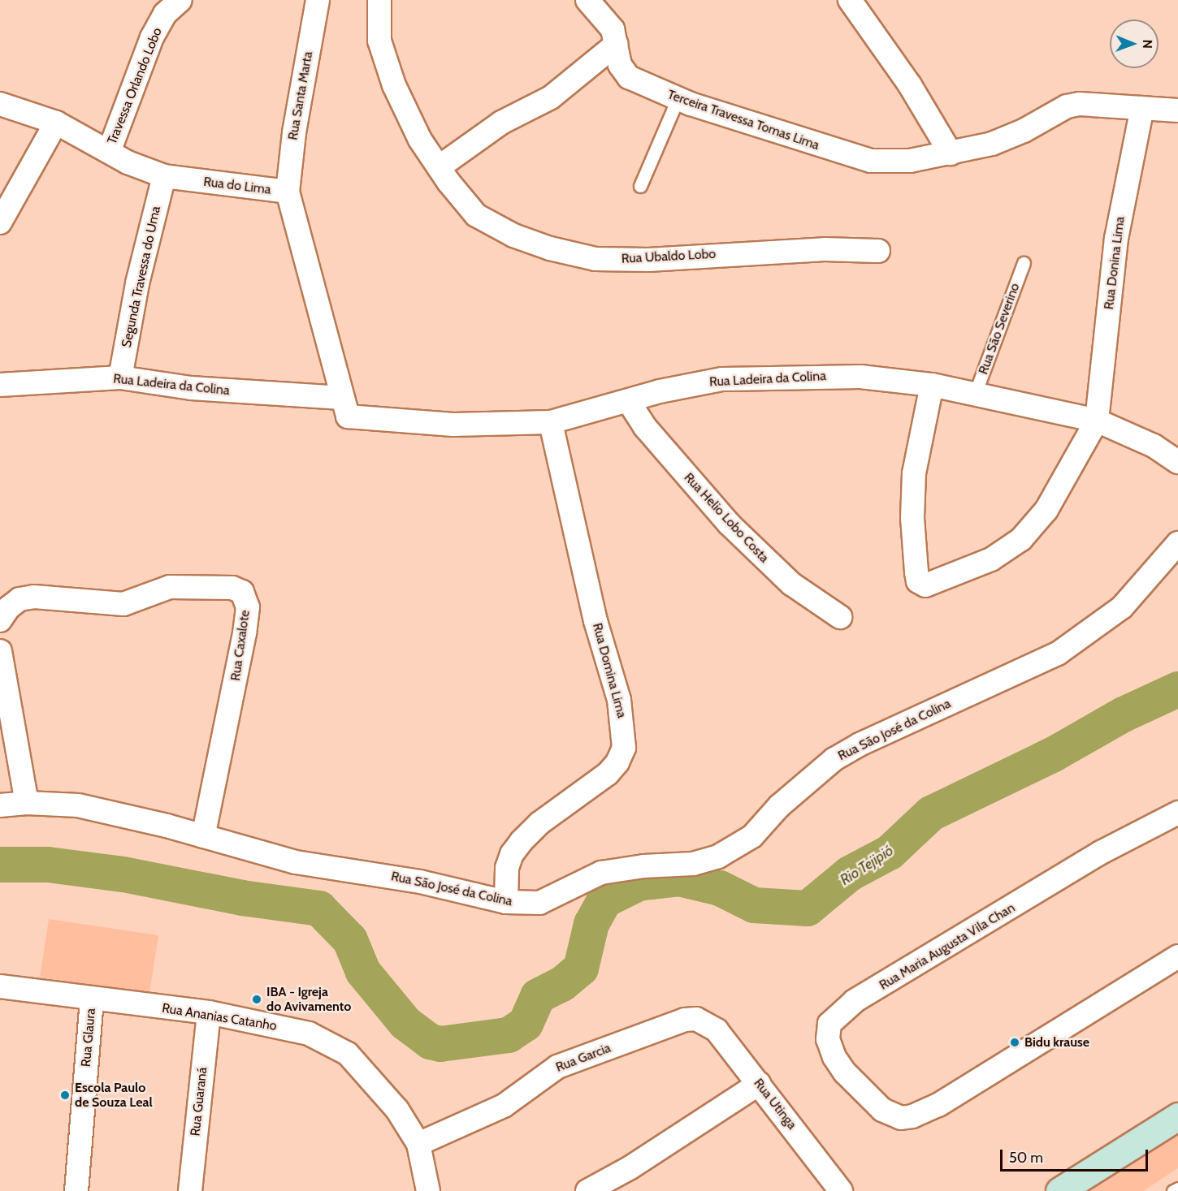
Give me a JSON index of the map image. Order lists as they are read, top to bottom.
{
  "streets": {
    "street": [
      "Travessa Orlando Lobo",
      "Rua Santa Marta",
      "Terceira Travessa Tomas Lima",
      "Rua do Lima",
      "Rua Ubaldo Lobo",
      "Rua Donina Lima",
      "Segunda Travessa do Uma",
      "Rua Ladeira da Colina",
      "Rua Helio Lobo Costa",
      "Rua Caxalote",
      "Rua Domina Lima",
      "Rua São José da Colina",
      "Rua Maria Augusta Vila Chan",
      "Rua Ananias Catanho",
      "Rua Glaura",
      "Rua Garcia",
      "Rua Guaraná",
      "Rua Utinga"
    ],
    "lane": ["Rua São Severino"]
  },
  "crossings": [
    ["Travessa Orlando Lobo", "Rua do Lima"],
    ["Rua Santa Marta", "Rua do Lima"],
    ["Terceira Travessa Tomas Lima", "Rua Donina Lima"],
    ["Rua do Lima", "Segunda Travessa do Uma"],
    ["Rua do Lima", "Rua Ladeira da Colina"],
    ["Rua Donina Lima", "Rua Ladeira da Colina"],
    ["Segunda Travessa do Uma", "Rua Ladeira da Colina"],
    ["Rua São Severino", "Rua Ladeira da Colina"],
    ["Rua Ladeira da Colina", "Rua Helio Lobo Costa"],
    ["Rua Ladeira da Colina", "Rua Domina Lima"],
    ["Rua Caxalote", "Rua São José da Colina"],
    ["Rua Domina Lima", "Rua São José da Colina"],
    ["Rua Ananias Catanho", "Rua Glaura"],
    ["Rua Ananias Catanho", "Rua Garcia"],
    ["Rua Ananias Catanho", "Rua Guaraná"],
    ["Rua Garcia", "Rua Utinga"]
  ],
  "water": ["Rio Tejipió"],
  "places": ["IBA - Igreja do Avivamento", "Bidu krause", "Escola Paulo de Souza Leal"],
  "scale_bar": "50 m",
  "north": "right"
}
